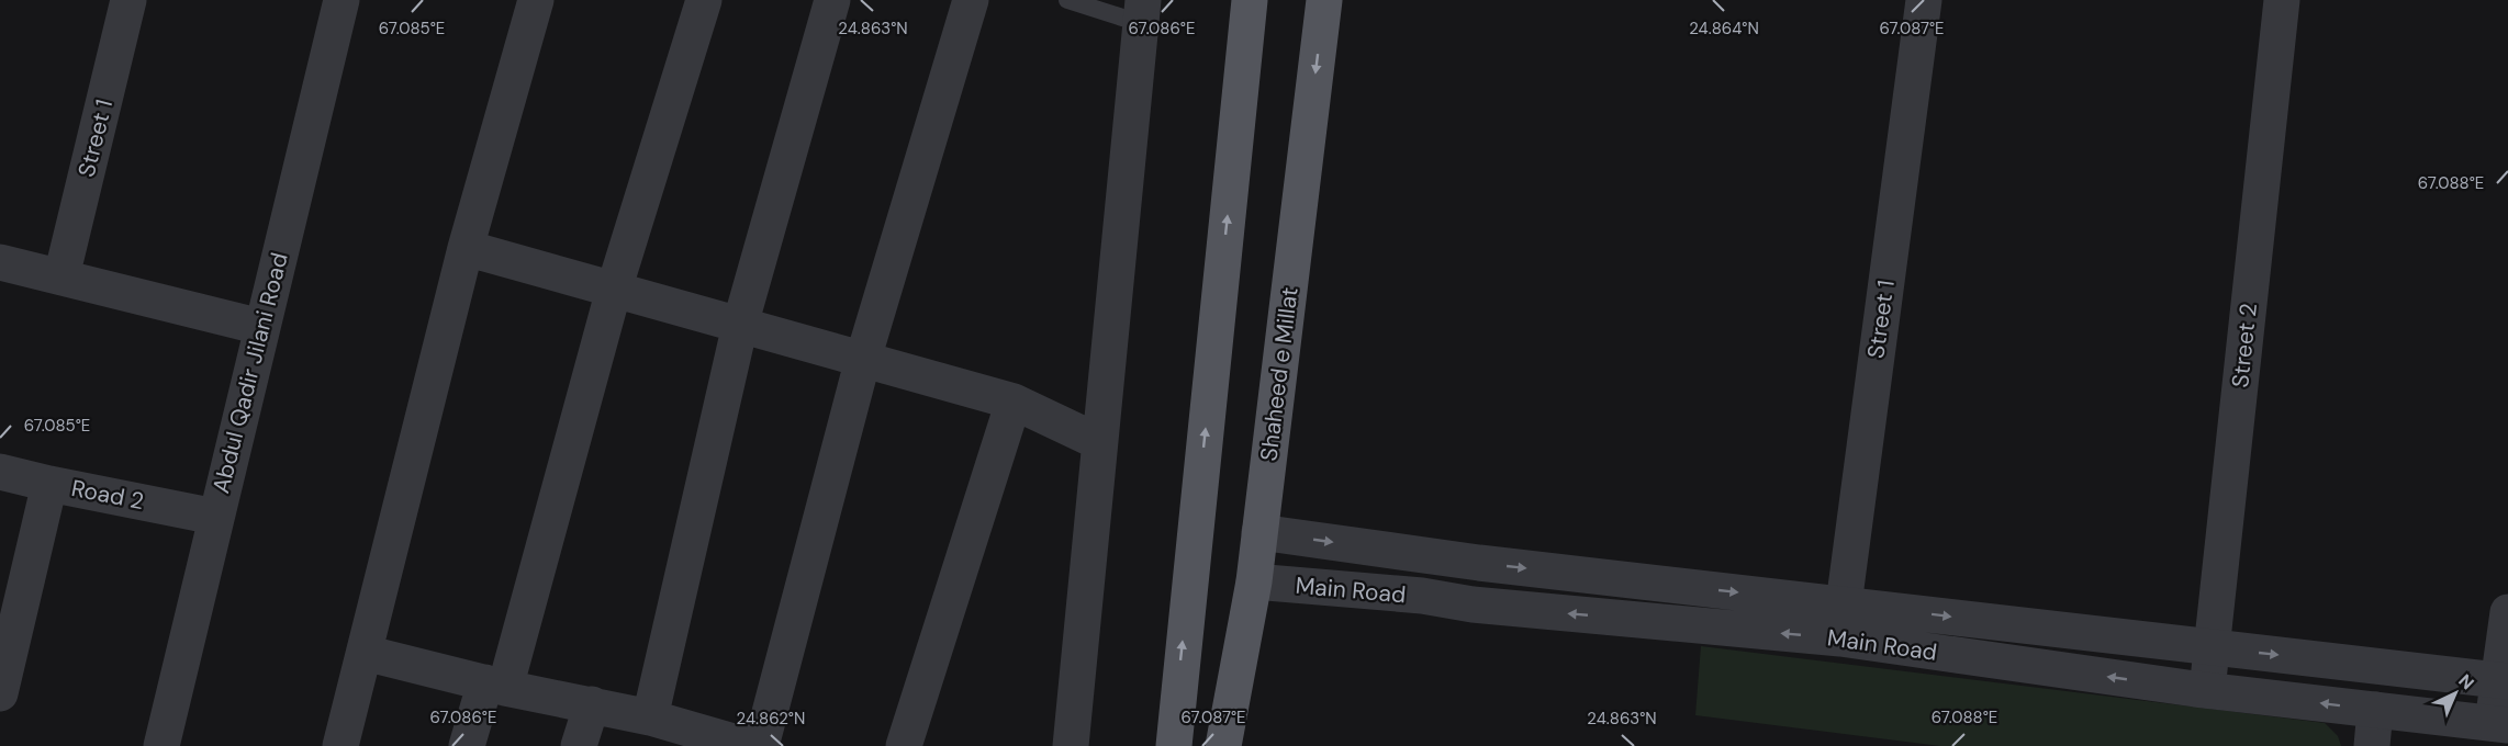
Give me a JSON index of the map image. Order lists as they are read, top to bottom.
{
  "streets": {
    "main road": ["Shaheed e Millat"],
    "street": [
      "Street 1",
      "Street 2",
      "Abdul Qadir Jilani Road",
      "Road 2",
      "Main Road"
    ]
  },
  "crossings": [
    ["Street 1", "Main Road"],
    ["Street 2", "Main Road"],
    ["Abdul Qadir Jilani Road", "Road 2"],
    ["Shaheed e Millat", "Main Road"]
  ],
  "north": "top right",
  "coordinates": [
    "24.863°N",
    "24.864°N",
    "67.085°E",
    "67.086°E",
    "67.087°E",
    "67.088°E",
    "24.862°N"
  ]
}
